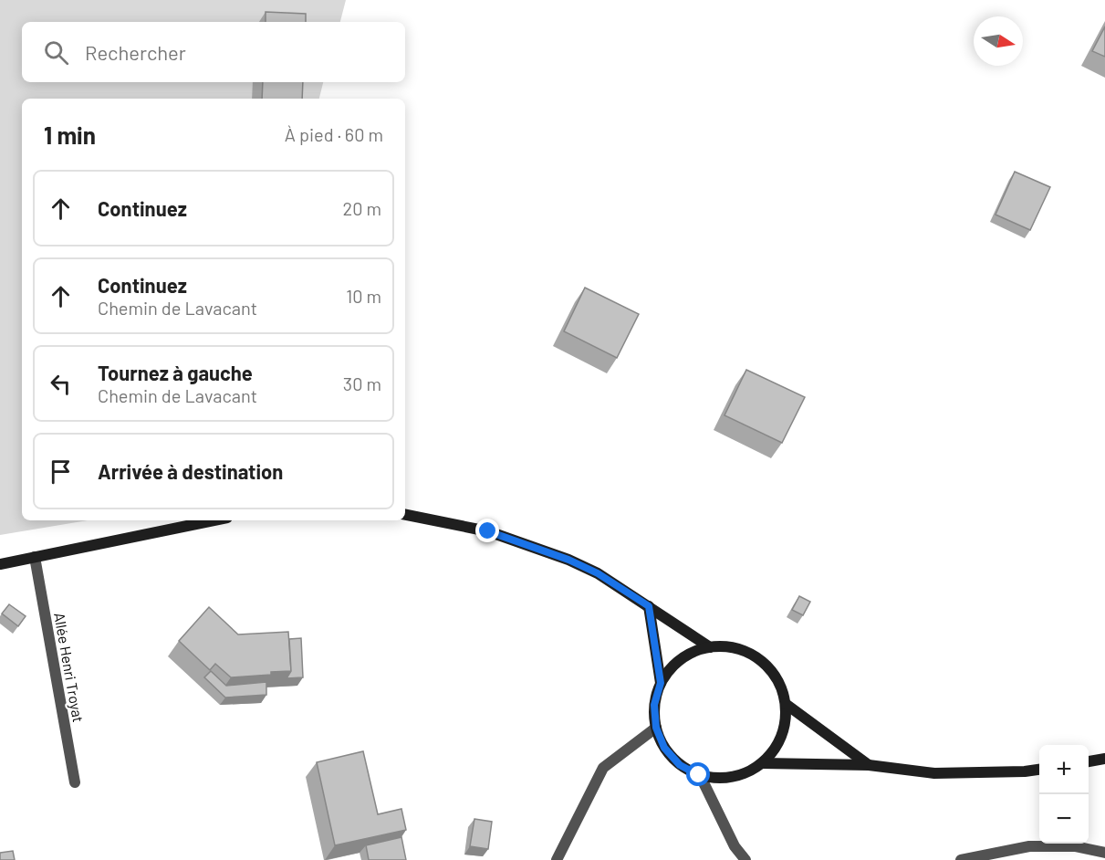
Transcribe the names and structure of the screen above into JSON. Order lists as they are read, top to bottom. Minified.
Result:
{"streets":{"street":["Allée Henri Troyat"]},"north":"right","page":{"search":"Rechercher","heading":["1 min","À pied · 60 m"],"list":[["Continuez","20 m"],["Continuez","Chemin de Lavacant","10 m"],["Tournez à gauche","Chemin de Lavacant","30 m"],"Arrivée à destination"],"map_buttons":["+","−"]}}
